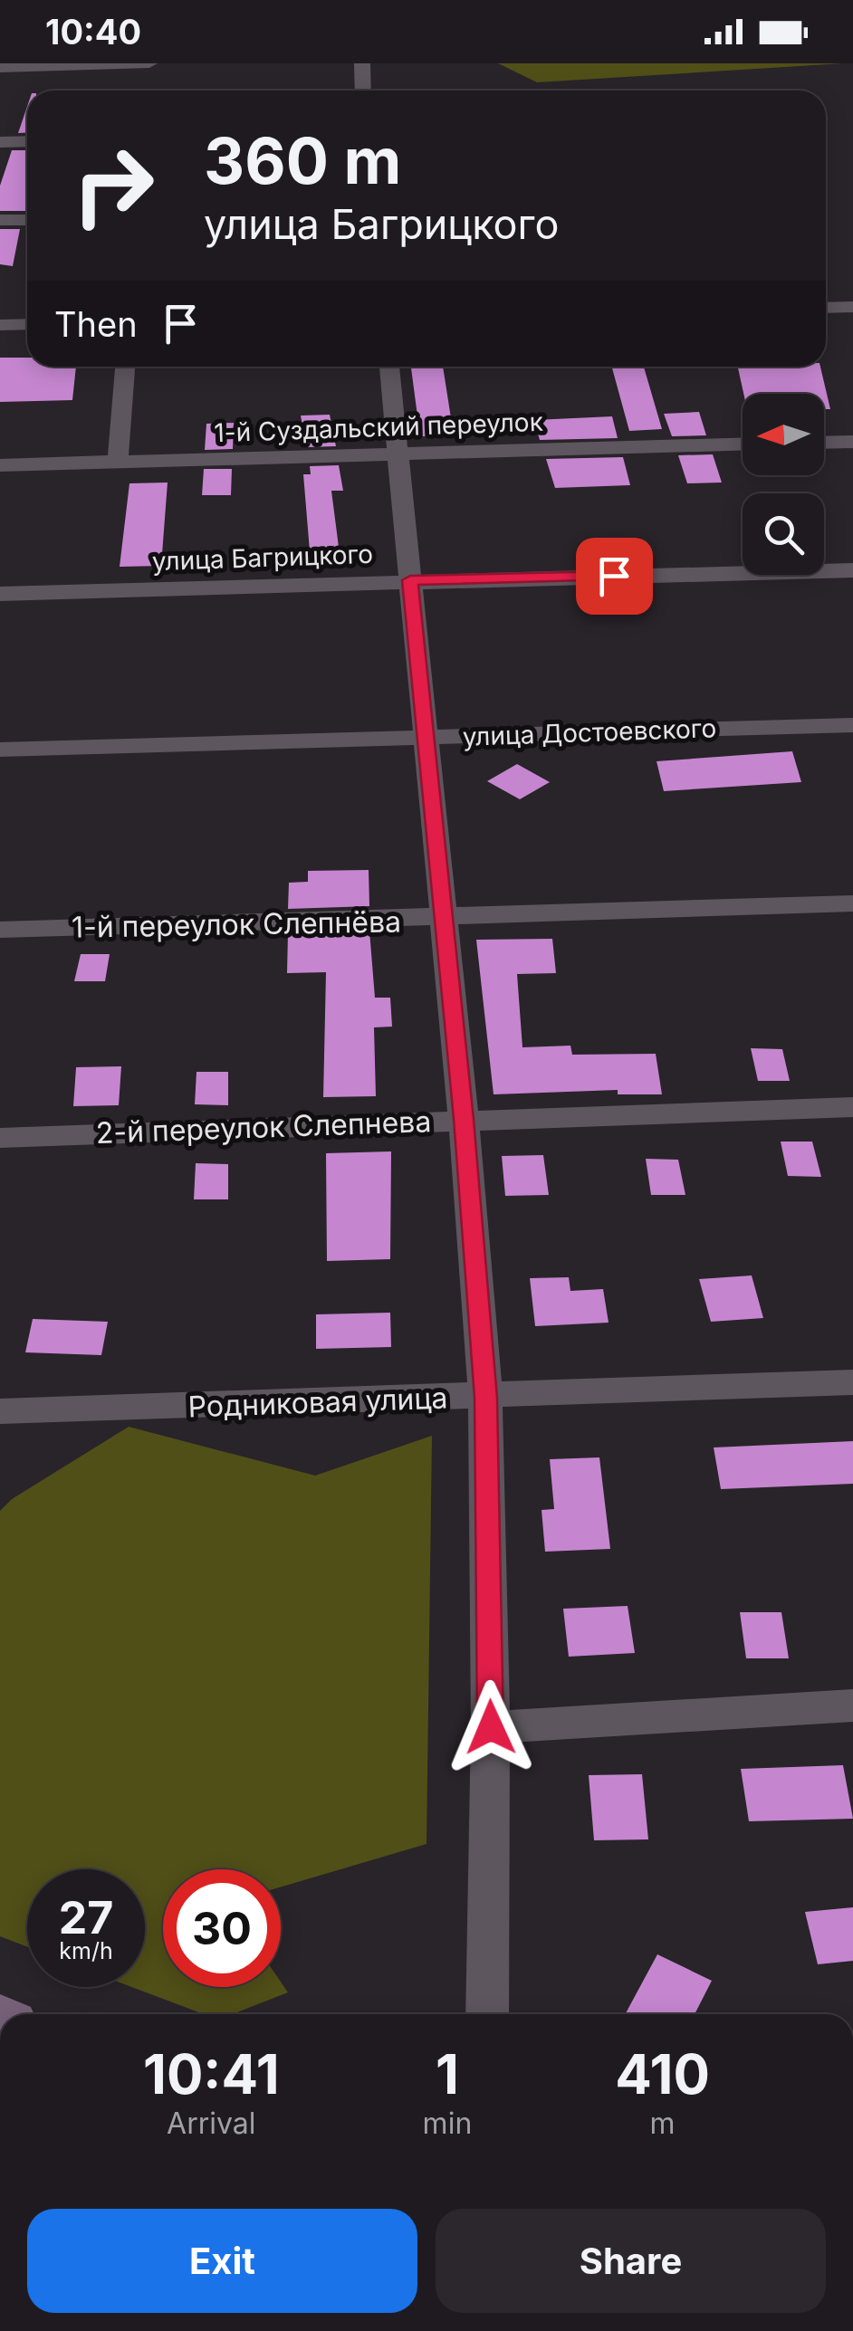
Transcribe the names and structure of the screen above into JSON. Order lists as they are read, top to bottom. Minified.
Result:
{"streets":{"street":["1-й Суздальский переулок","улица Багрицкого","улица Достоевского","1-й переулок Слепнёва","2-й переулок Слепнева","Родниковая улица"]},"north":"left","page":{"status":"10:40","turn":["360 m","улица Багрицкого"],"then":"Then","speed":"27 km/h","limit":"30","eta":["10:41","Arrival","1","min","410","m"],"buttons":["Exit","Share"]}}
